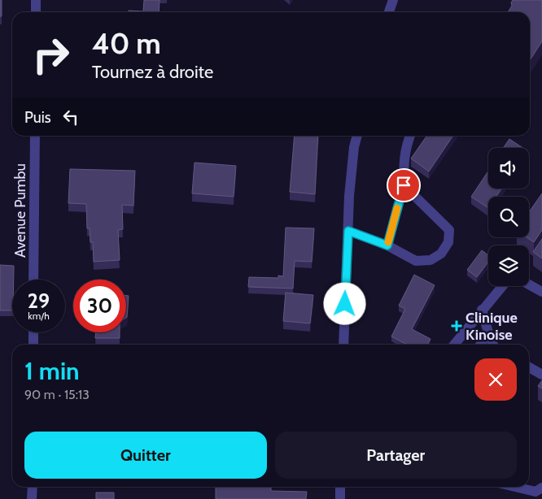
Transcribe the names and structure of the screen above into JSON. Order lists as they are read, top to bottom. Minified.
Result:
{"streets":{"street":["Avenue Pumbu"]},"places":{"health":["Clinique Kinoise"]},"page":{"turn":["40 m","Tournez à droite"],"then":"Puis","speed":"29 km/h","limit":"30","heading":["1 min","90 m · 15:13"],"buttons":["Quitter","Partager"]}}
